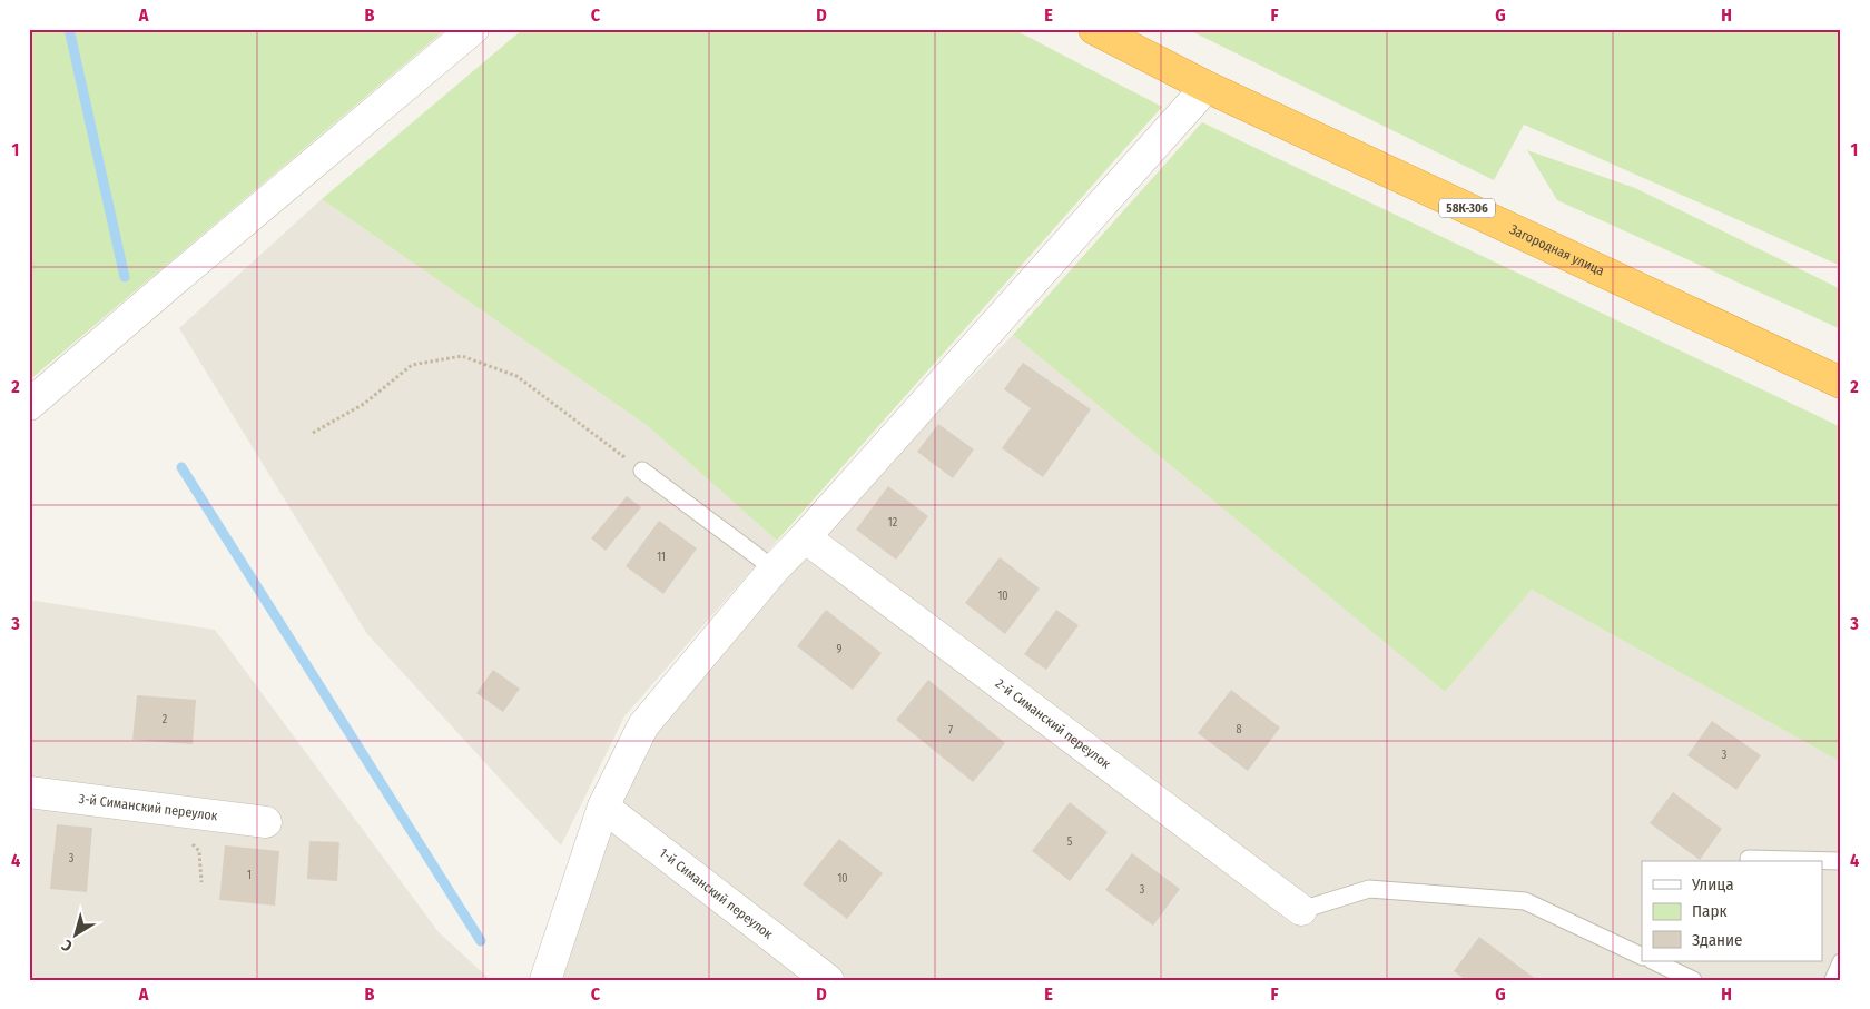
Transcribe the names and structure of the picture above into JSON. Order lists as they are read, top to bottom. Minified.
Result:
{"streets":{"highway":["58К-306","Загородная улица"],"street":["2-й Симанский переулок","3-й Симанский переулок","1-й Симанский переулок"]},"house_numbers":["12","11","10","9","2","8","7","3","5","3","1","10","3"],"legend":["Улица","Парк","Здание"],"north":"bottom left","grid":{"columns":["A","B","C","D","E","F","G","H"],"rows":["1","2","3","4"]}}
